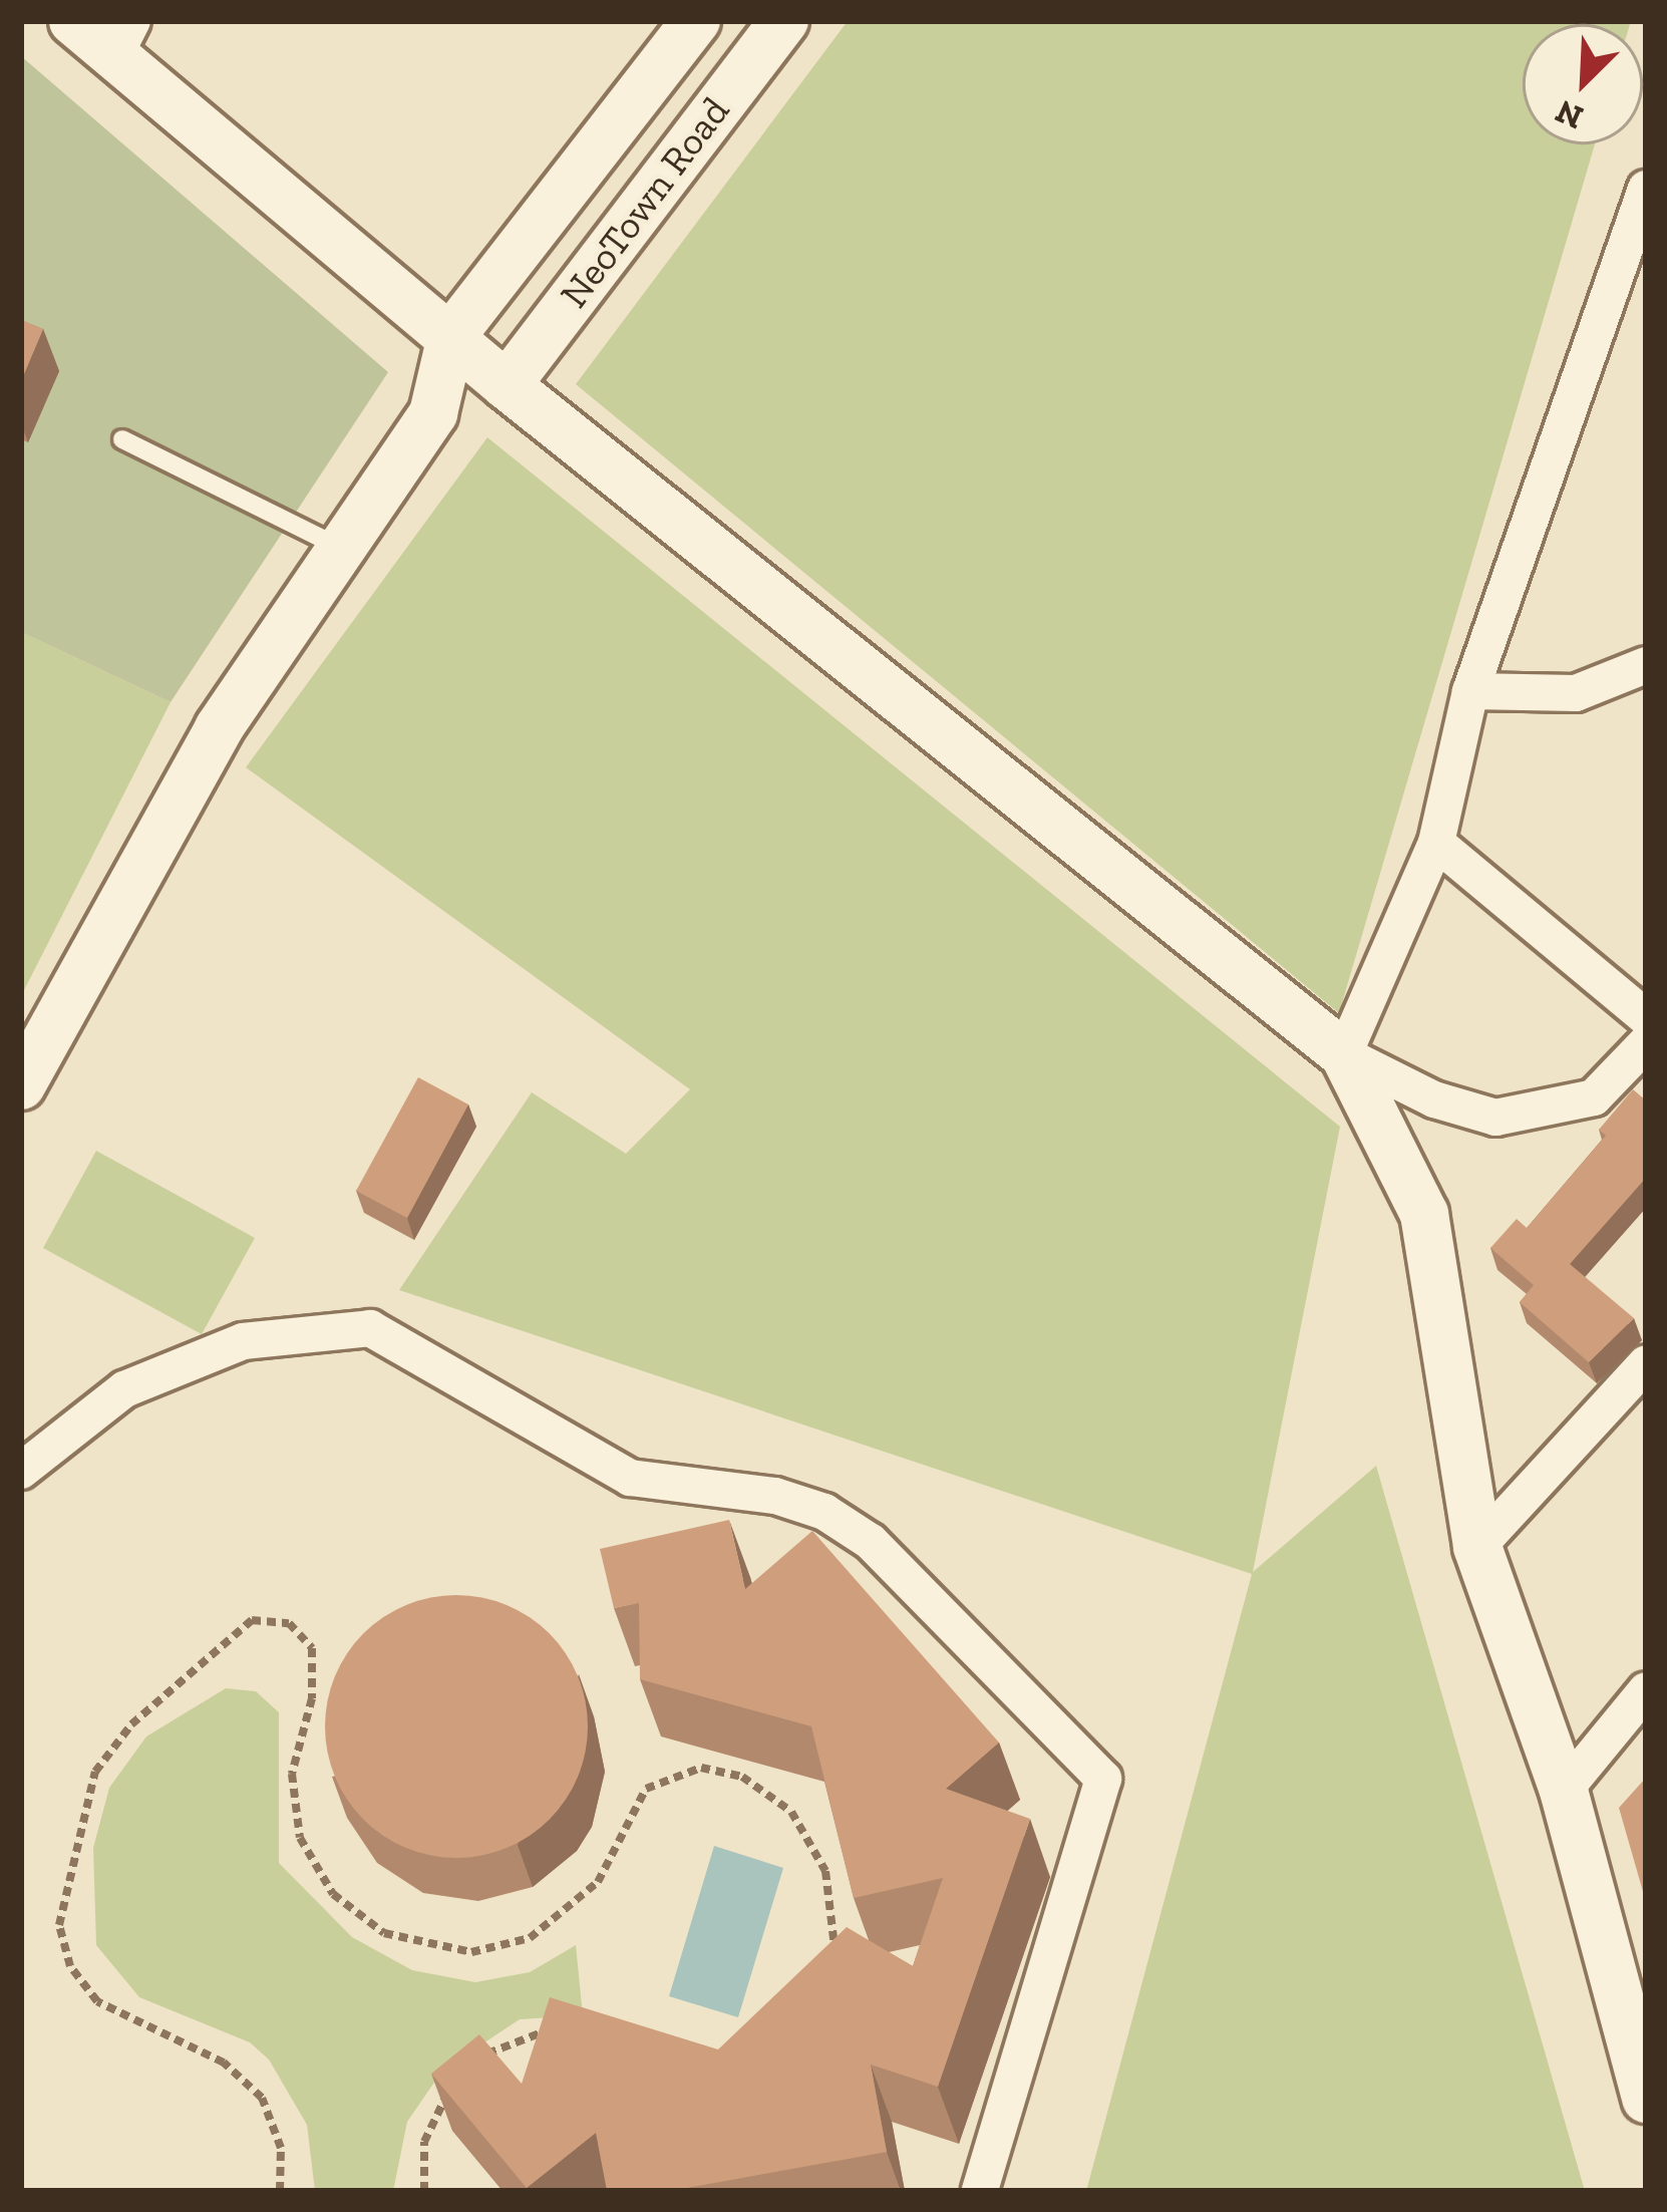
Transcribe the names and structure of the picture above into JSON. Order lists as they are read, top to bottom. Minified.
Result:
{"streets":{"street":["NeoTown Road"]},"north":"bottom left"}
